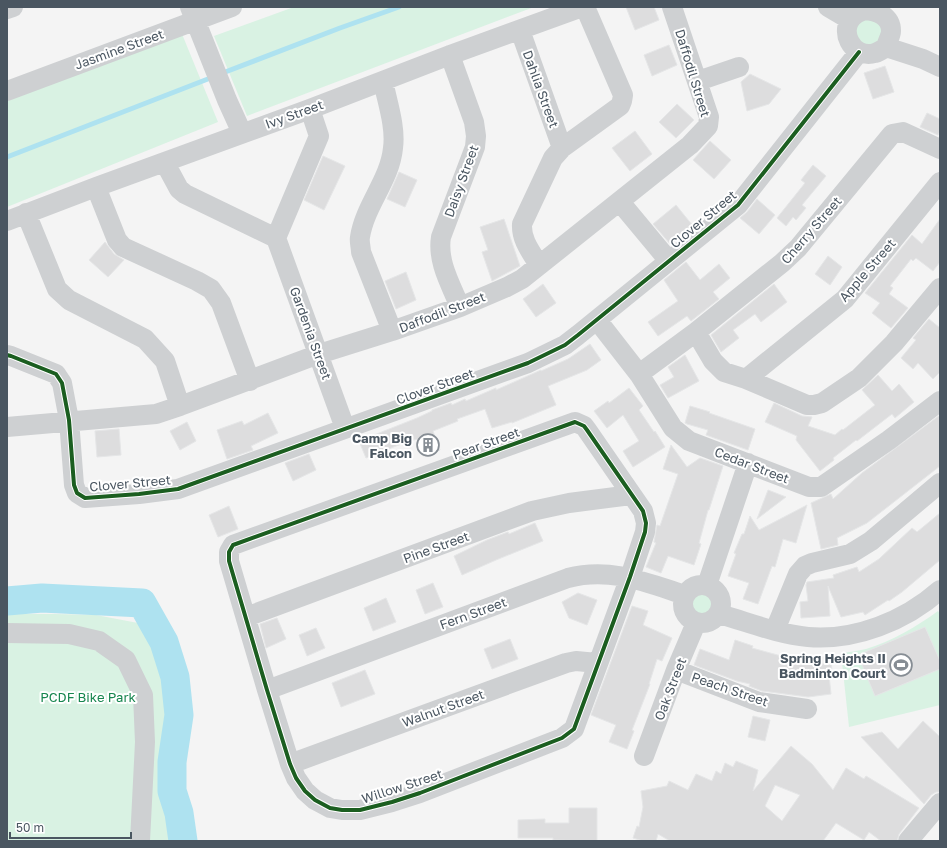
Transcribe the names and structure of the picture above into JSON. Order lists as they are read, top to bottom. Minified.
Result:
{"streets":{"street":["Jasmine Street","Daffodil Street","Dahlia Street","Ivy Street","Daisy Street","Clover Street","Cherry Street","Apple Street","Gardenia Street","Pear Street","Cedar Street","Pine Street","Fern Street","Oak Street","Peach Street","Walnut Street","Willow Street"]},"crossings":[["Daffodil Street","Dahlia Street"],["Daffodil Street","Daisy Street"],["Daffodil Street","Clover Street"],["Daffodil Street","Gardenia Street"],["Dahlia Street","Ivy Street"],["Ivy Street","Daisy Street"],["Clover Street","Gardenia Street"],["Clover Street","Cedar Street"],["Cherry Street","Cedar Street"],["Pear Street","Pine Street"],["Pear Street","Fern Street"],["Pear Street","Willow Street"],["Pine Street","Willow Street"],["Fern Street","Oak Street"],["Fern Street","Willow Street"],["Oak Street","Peach Street"],["Walnut Street","Willow Street"]],"parks":["PCDF Bike Park"],"places":{"building":["Camp Big Falcon"],"sports":["Spring Heights II Badminton Court"]},"scale_bar":"50 m"}
